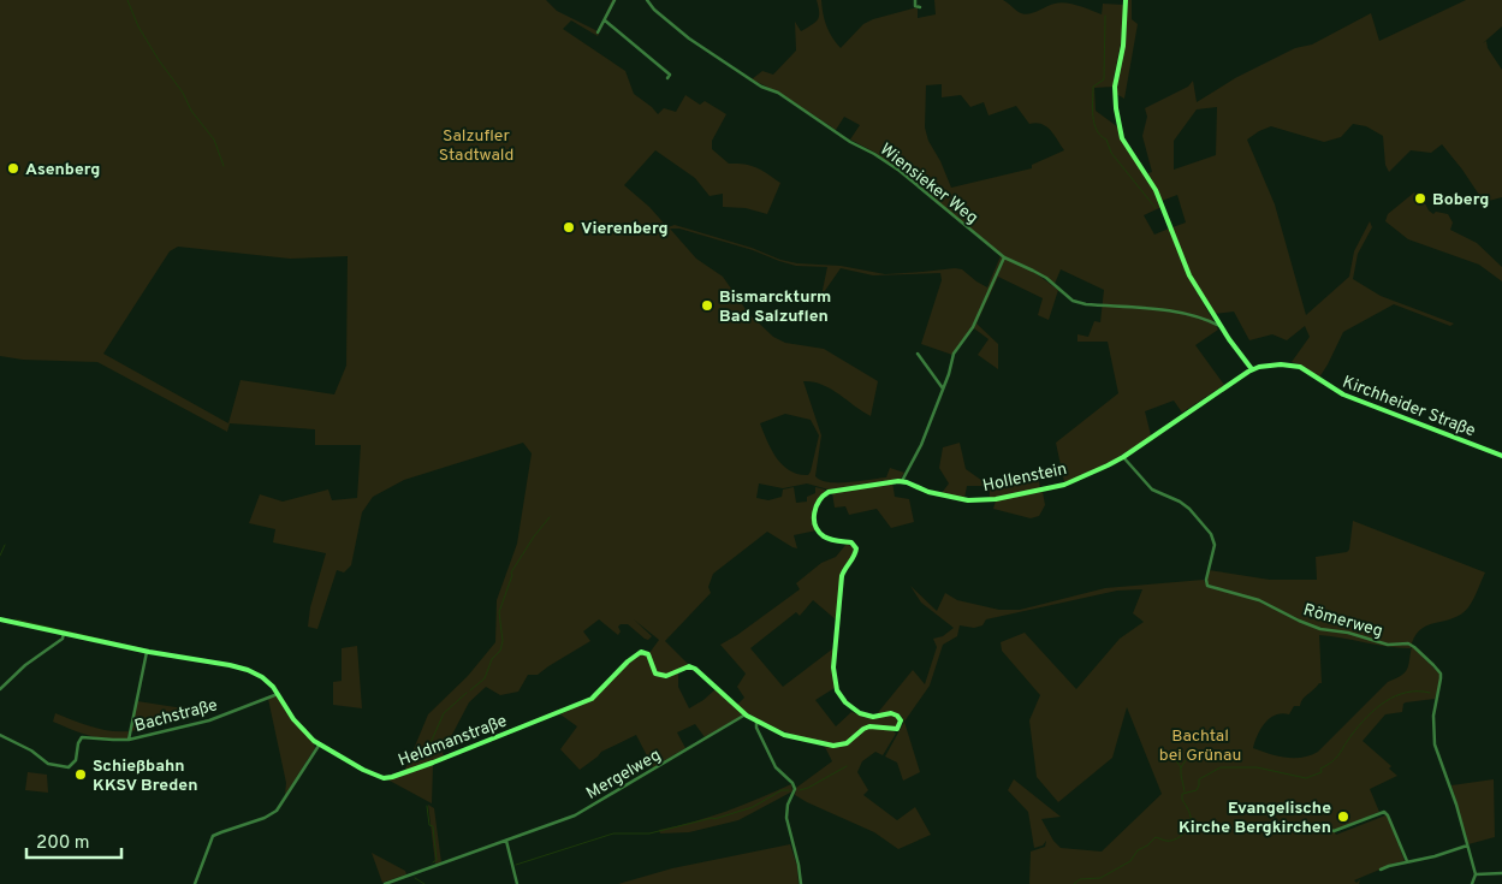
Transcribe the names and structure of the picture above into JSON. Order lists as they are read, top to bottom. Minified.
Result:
{"streets":{"main road":["Kirchheider Straße","Hollenstein","Heldmanstraße"],"street":["Wiensieker Weg","Römerweg","Bachstraße","Mergelweg"]},"crossings":[["Kirchheider Straße","Hollenstein"],["Hollenstein","Römerweg"],["Hollenstein","Heldmanstraße"],["Bachstraße","Heldmanstraße"],["Heldmanstraße","Mergelweg"]],"parks":["Salzufler Stadtwald","Bachtal bei Grünau"],"places":["Asenberg","Boberg","Vierenberg","Bismarckturm Bad Salzuflen","Schießbahn KKSV Breden","Evangelische Kirche Bergkirchen"],"scale_bar":"200 m"}
